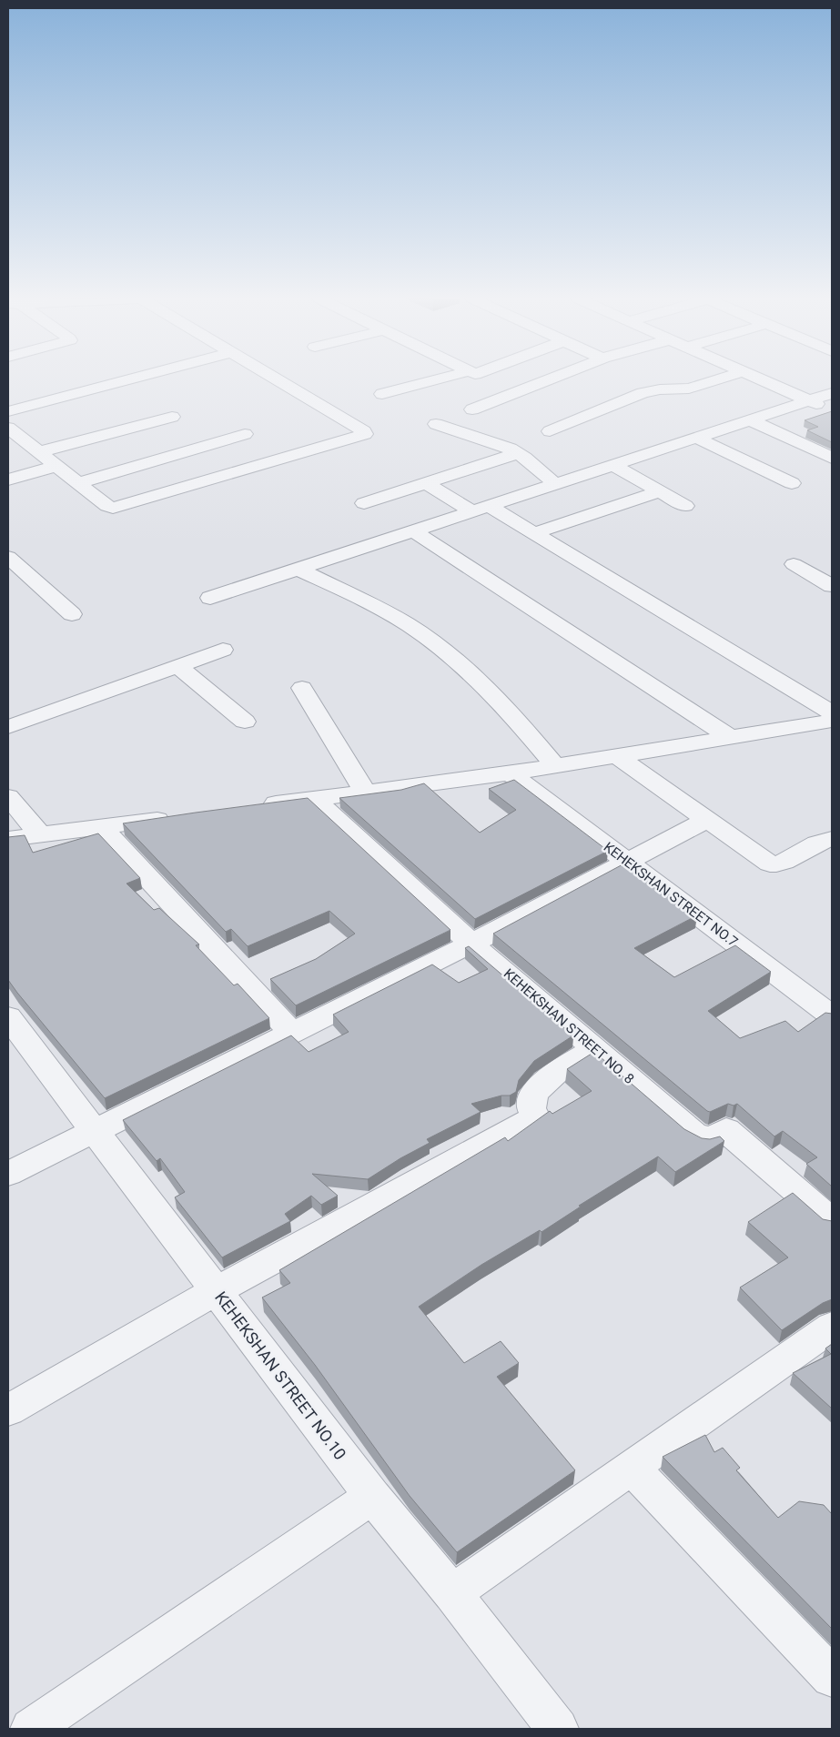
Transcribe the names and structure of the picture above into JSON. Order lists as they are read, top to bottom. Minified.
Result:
{"streets":{"street":["KEHEKSHAN STREET NO.7","KEHEKSHAN STREET NO. 8","KEHEKSHAN STREET NO.10"]}}
